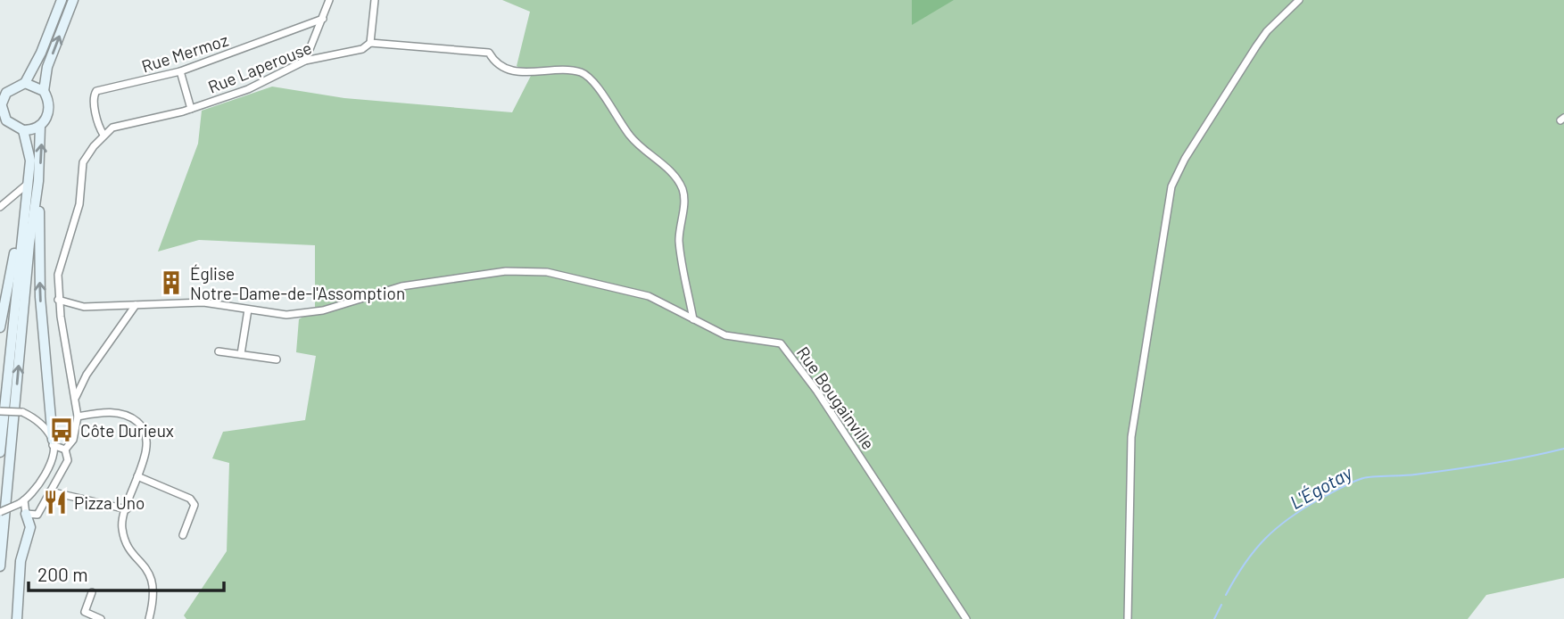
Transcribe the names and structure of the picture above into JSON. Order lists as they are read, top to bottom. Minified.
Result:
{"streets":{"street":["Rue Mermoz","Rue Laperouse","Rue Bougainville"]},"crossings":[["Rue Mermoz","Rue Laperouse"],["Rue Laperouse","Rue Bougainville"]],"water":["L'Égotay"],"places":{"building":["Église Notre-Dame-de-l'Assomption"],"bus stop":["Côte Durieux"],"restaurant":["Pizza Uno"]},"scale_bar":"200 m"}
